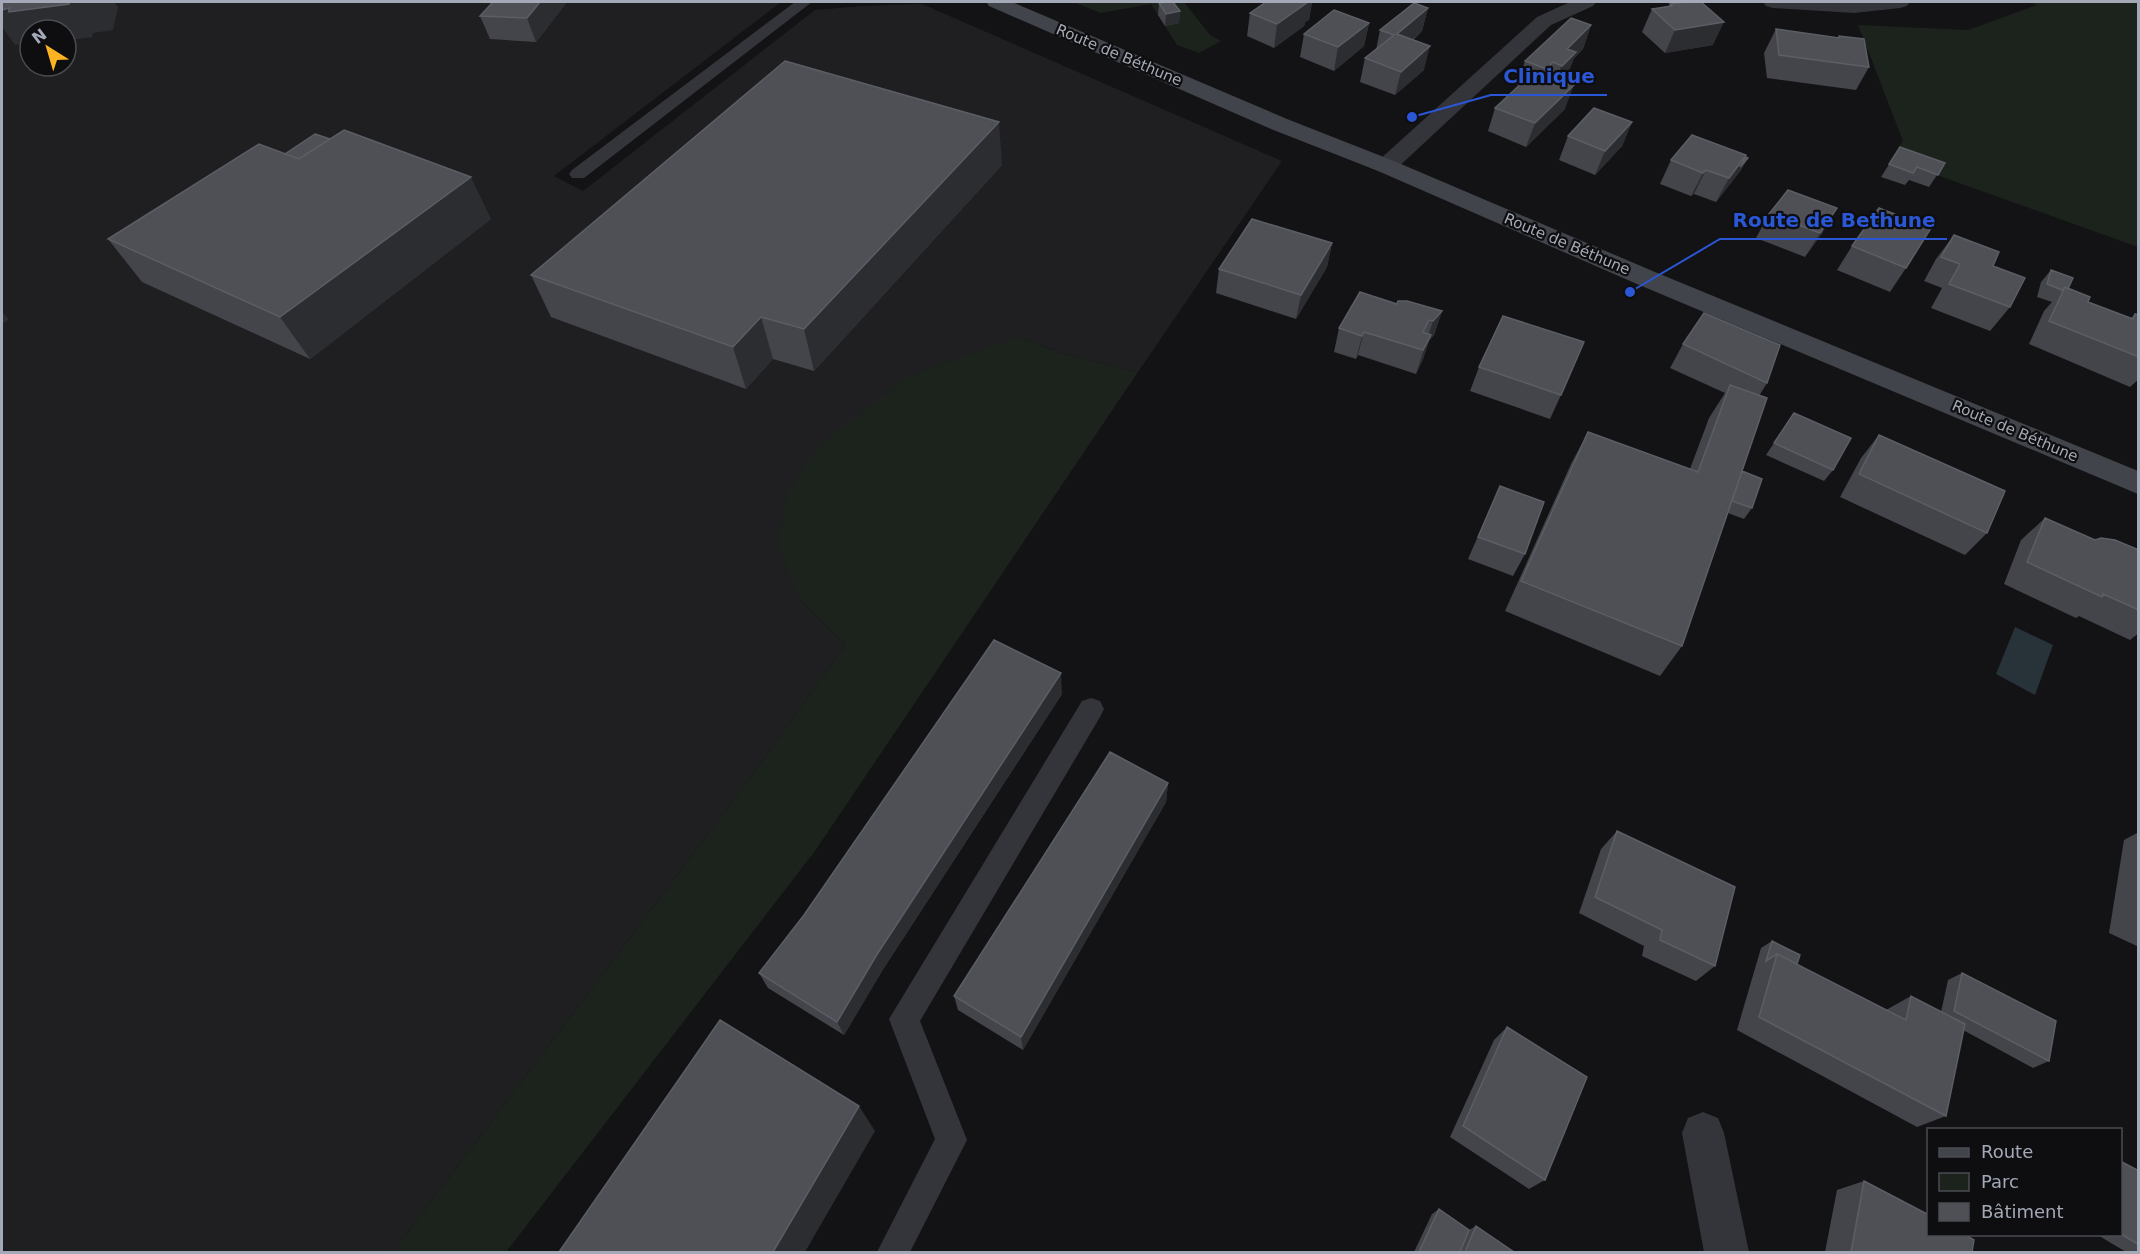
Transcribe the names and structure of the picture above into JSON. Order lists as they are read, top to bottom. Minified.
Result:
{"streets":{"main road":["Route de Béthune"]},"places":["Clinique","Route de Bethune"],"legend":["Route","Parc","Bâtiment"],"north":"top left"}
